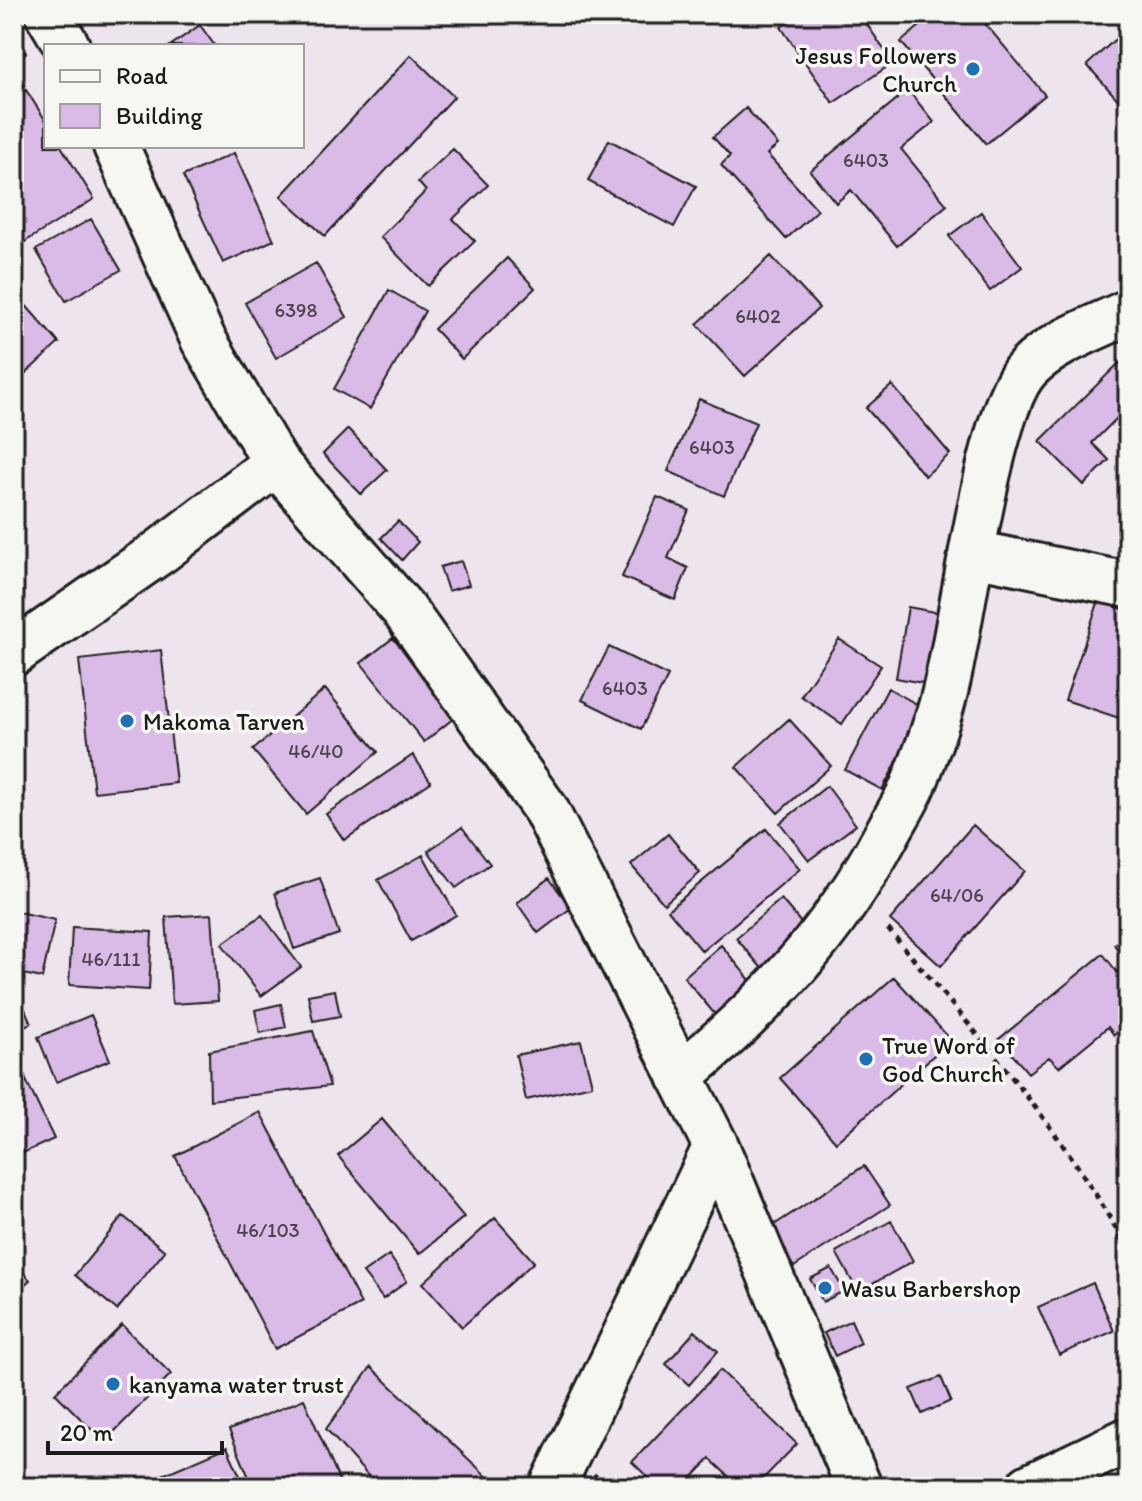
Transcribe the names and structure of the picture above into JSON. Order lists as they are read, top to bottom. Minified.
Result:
{"places":["Jesus Followers Church","Makoma Tarven","True Word of God Church","Wasu Barbershop","kanyama water trust"],"house_numbers":["6403","6398","6402","6403","6403","46/40","64/06","46/111","46/103"],"legend":["Road","Building"],"scale_bar":"20 m"}
